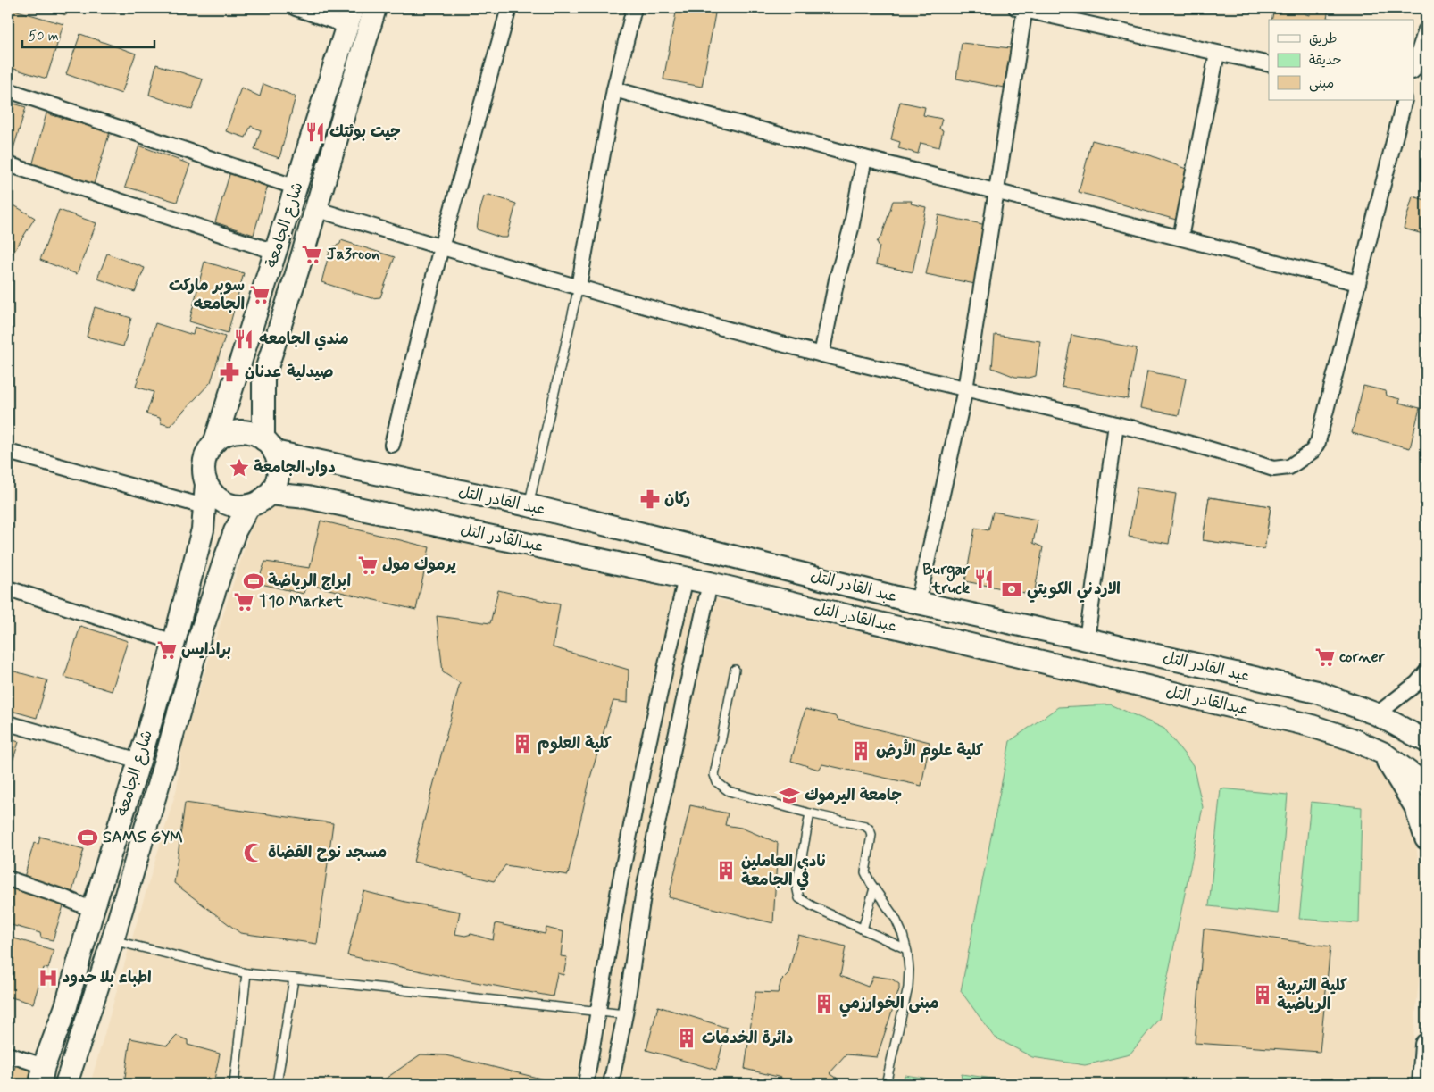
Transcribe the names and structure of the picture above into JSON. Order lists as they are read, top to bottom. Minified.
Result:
{"streets":{"main road":["شارع الجامعة","عبد القادر التل","عبدالقادر التل"]},"crossings":[["شارع الجامعة","عبد القادر التل"],["شارع الجامعة","عبدالقادر التل"],["عبد القادر التل","عبدالقادر التل"]],"places":{"restaurant":["جيت بوئتك","مندي الجامعه","Burgar truck"],"supermarket":["Ja3roon","سوبر ماركت الجامعه","يرموك مول","T10 Market","برادايس","corner"],"pharmacy":["صيدلية عدنان","ركان"],"place":["دوار الجامعة"],"sports":["ابراج الرياضة","SAMS GYM"],"bank":["الاردني الكويتي"],"building":["كلية العلوم","كلية علوم الأرض","نادي العاملين في الجامعة","كلية التربية الرياضية","مبنى الخوارزمي","دائرة الخدمات"],"school or university":["جامعة اليرموك"],"mosque":["مسجد نوح القضاة"],"hospital":["اطباء بلا حدود"]},"legend":["طريق","حديقة","مبنى"],"scale_bar":"50 m"}
